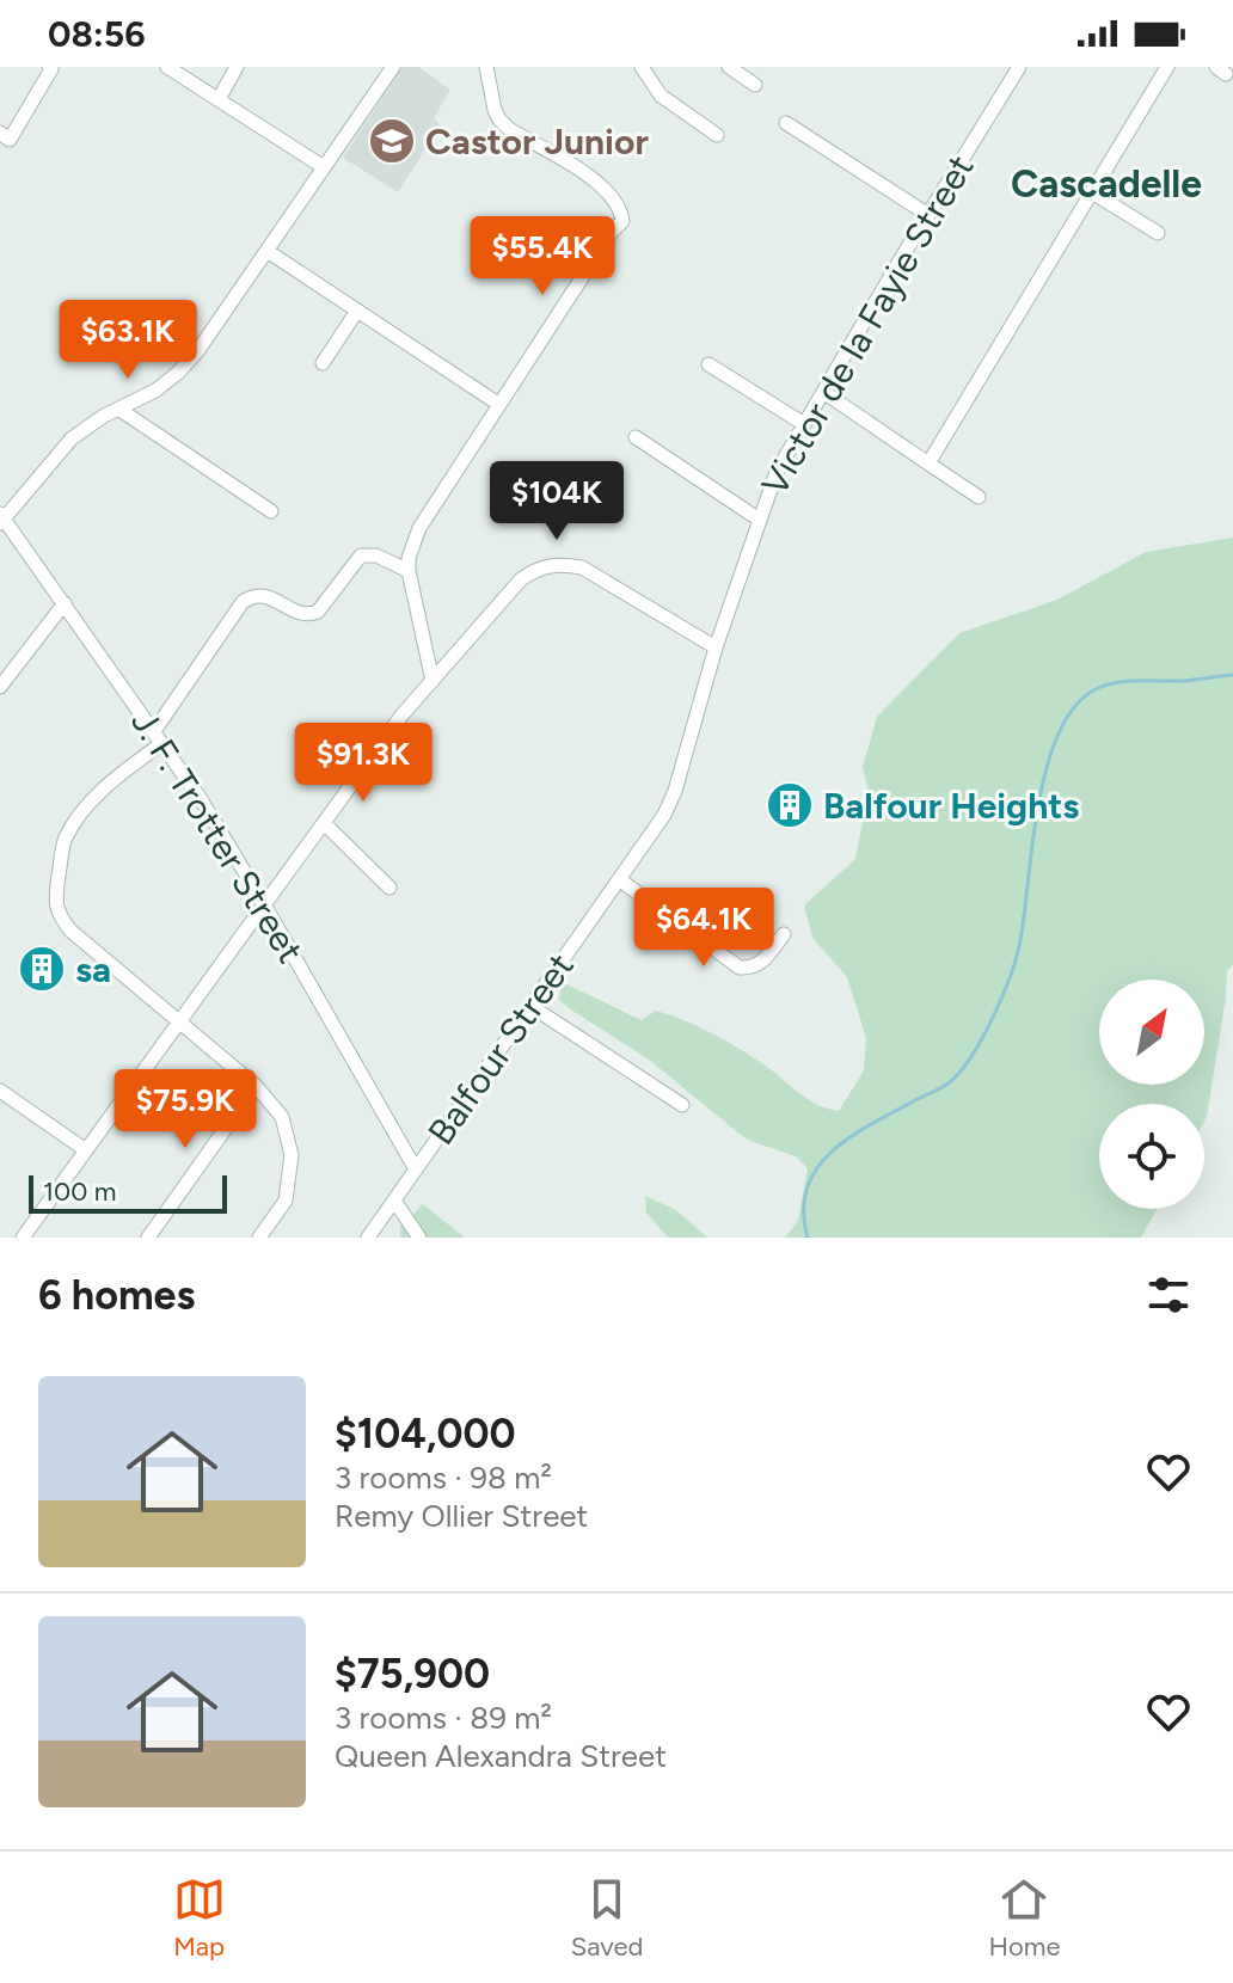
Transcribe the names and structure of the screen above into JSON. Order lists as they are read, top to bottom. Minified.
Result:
{"streets":{"street":["Victor de la Fayie Street","J. F. Trotter Street","Balfour Street"]},"crossings":[["Victor de la Fayie Street","Balfour Street"],["J. F. Trotter Street","Balfour Street"]],"districts":["Cascadelle"],"places":{"school or university":["Castor Junior"],"building":["Balfour Heights","sa"]},"scale_bar":"100 m","north":"top right","page":{"status":"08:56","price":["$55.4K","$63.1K","$104K","$91.3K","$64.1K","$75.9K"],"scale":"100 m","heading":"6 homes","list":[{"name":"$104,000","note":"3 rooms · 98 m² · Remy Ollier Street"},{"name":"$75,900","note":"3 rooms · 89 m² · Queen Alexandra Street"}],"tabs":["Map","Saved","Home"]}}
